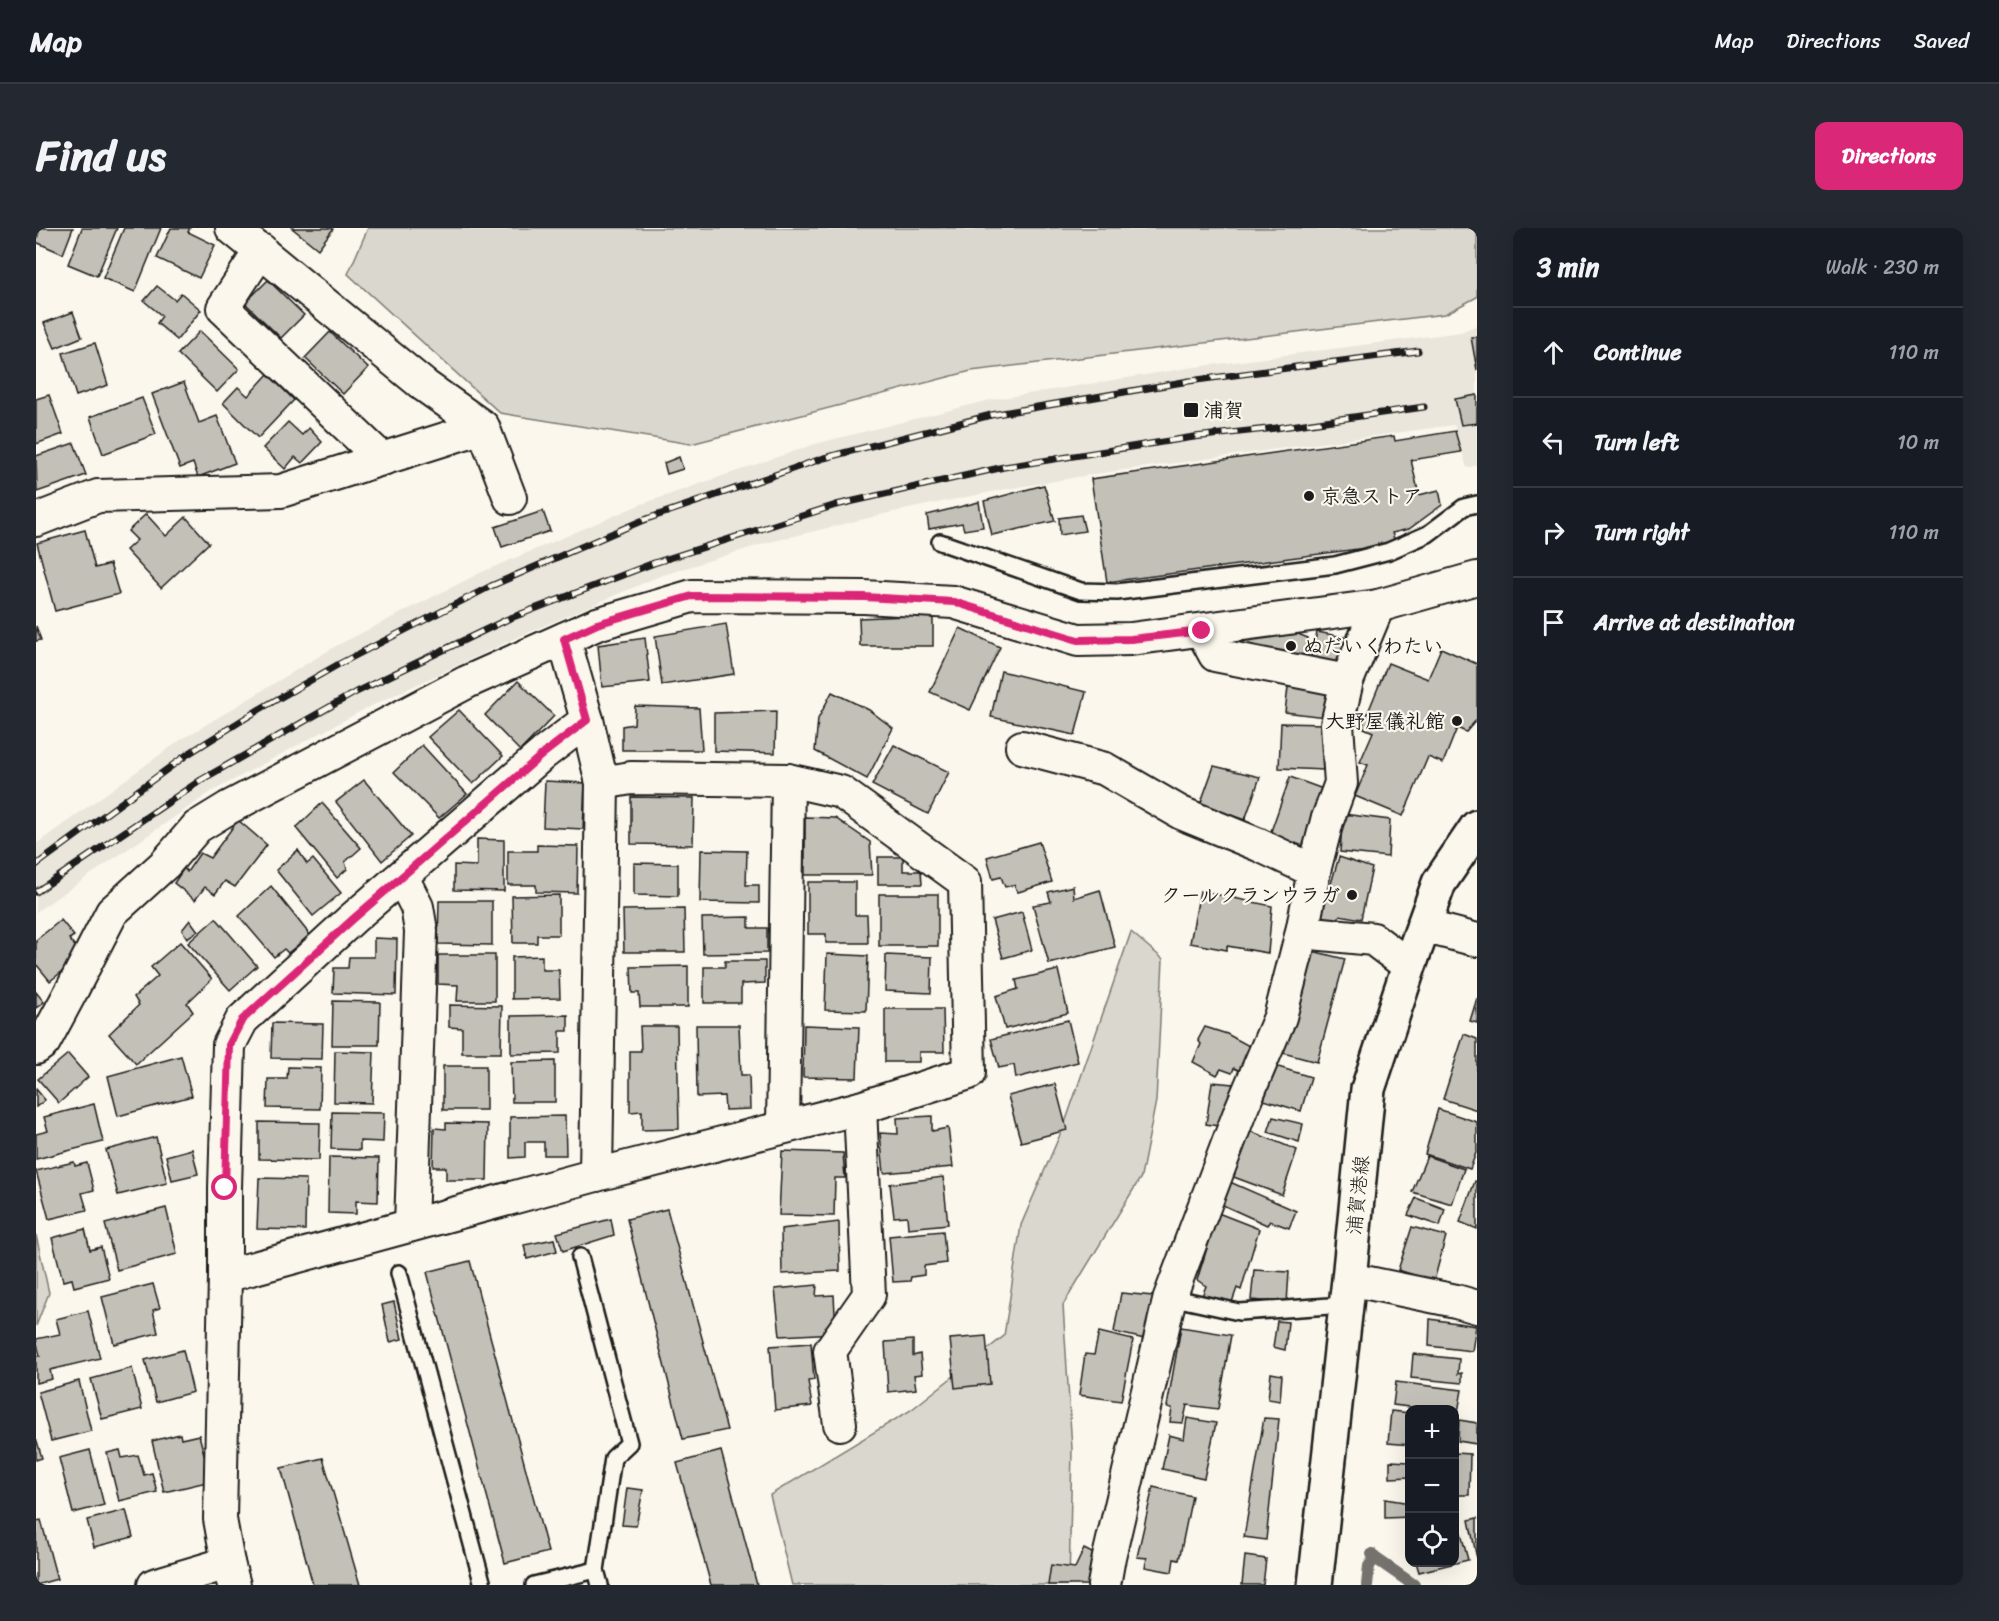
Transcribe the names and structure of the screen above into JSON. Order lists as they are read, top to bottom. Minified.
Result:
{"streets":{"main road":["浦賀港線"]},"places":{"transit":["浦賀"],"other":["京急ストア","ぬだいくわたい","大野屋儀礼館","クールクランウラガ"]},"page":{"header":"Map","nav":["Map","Directions","Saved"],"title":"Find us","buttons":"Directions","heading":["3 min","Walk · 230 m"],"list":[["Continue","110 m"],["Turn left","10 m"],["Turn right","110 m"],"Arrive at destination"],"map_buttons":["+","−"]}}
